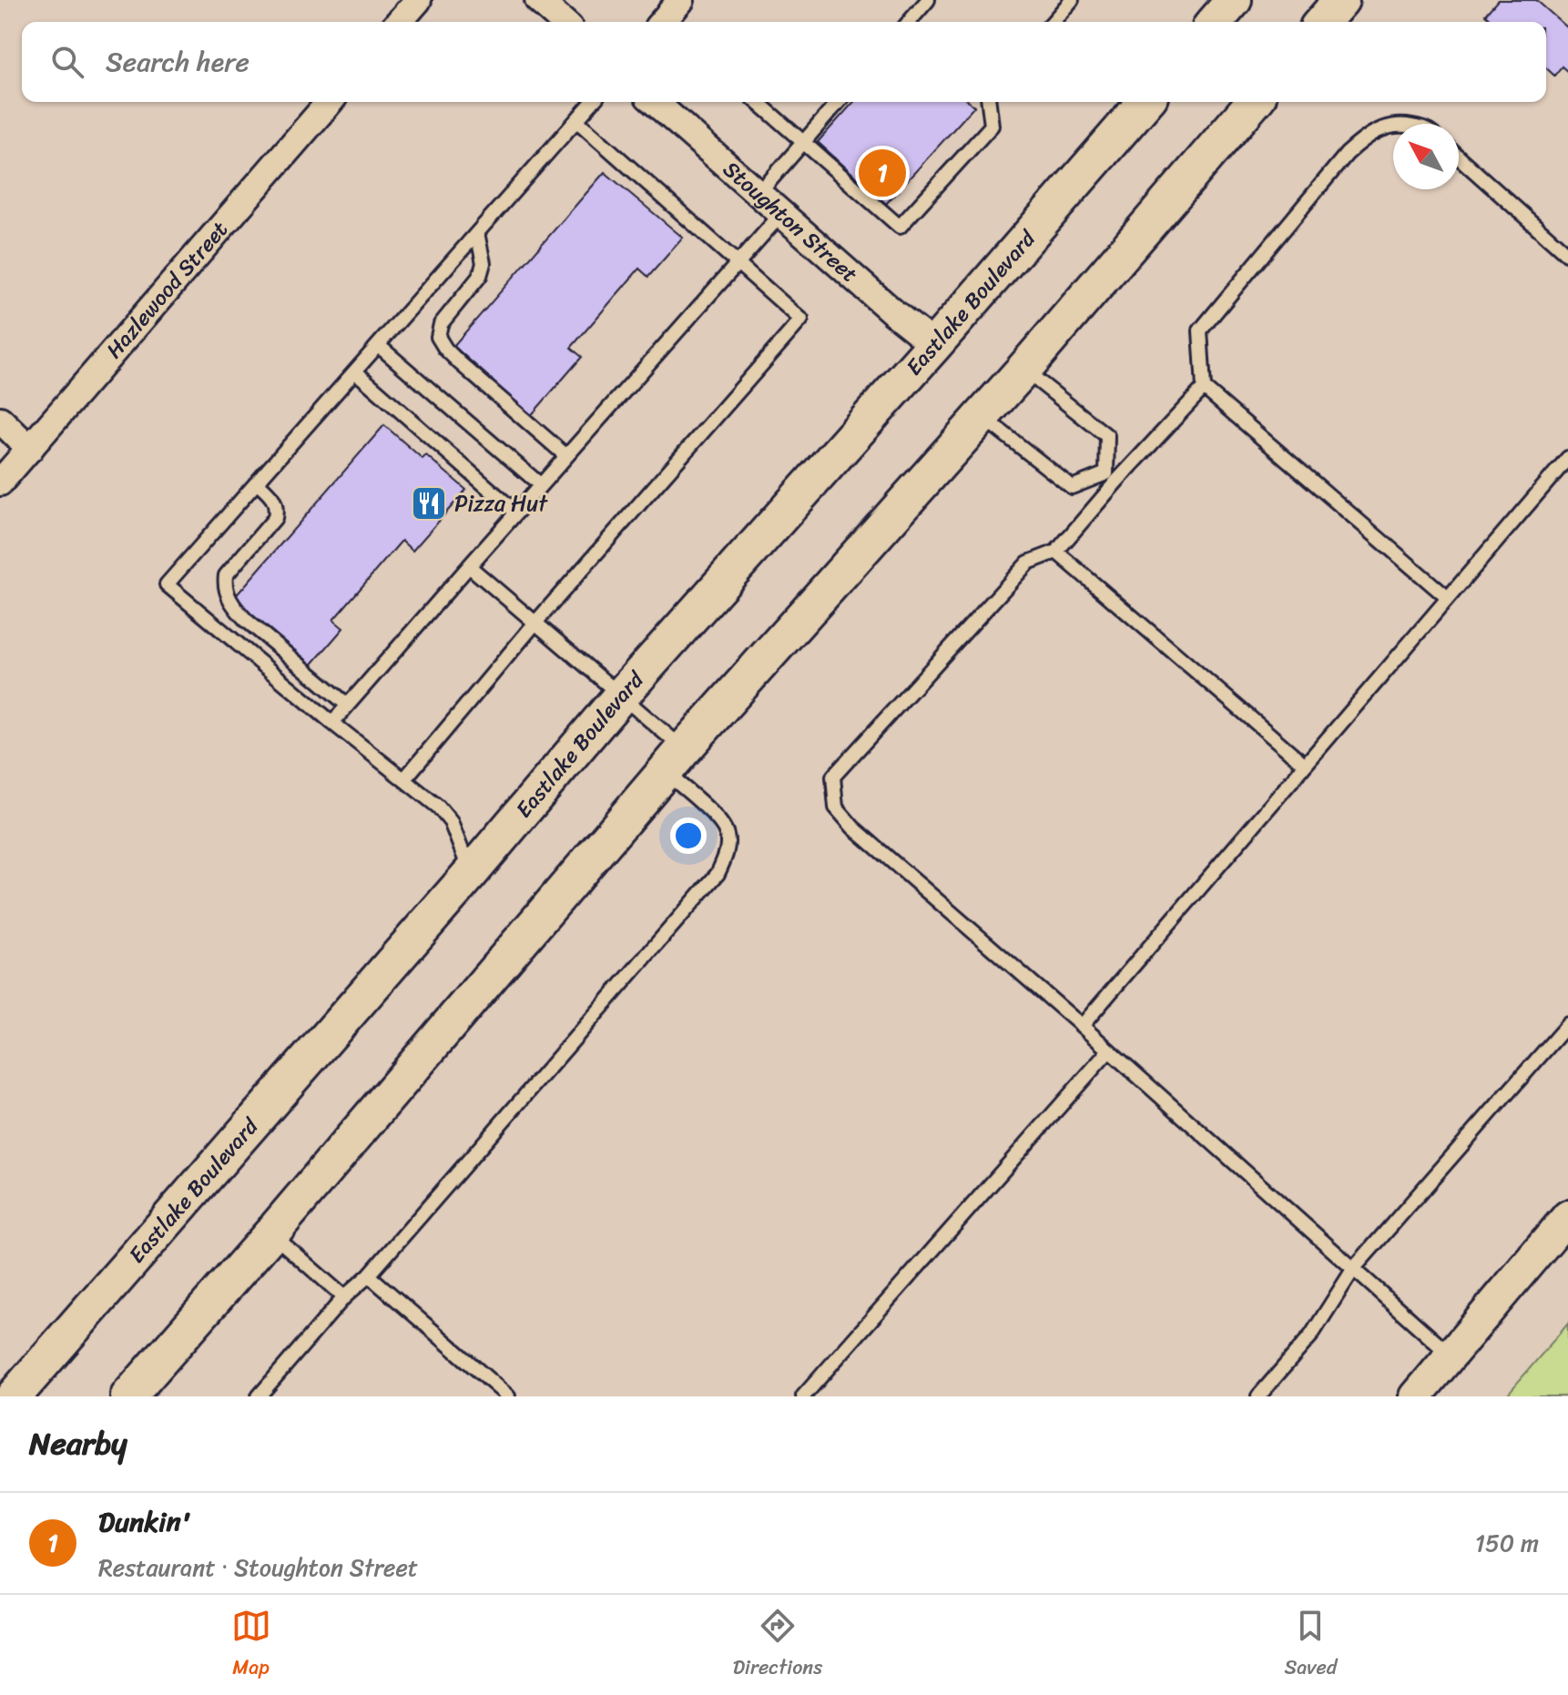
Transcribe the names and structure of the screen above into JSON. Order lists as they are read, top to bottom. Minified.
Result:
{"streets":{"main road":["Eastlake Boulevard"],"street":["Stoughton Street","Hazlewood Street"]},"crossings":[["Stoughton Street","Eastlake Boulevard"]],"places":{"restaurant":["Pizza Hut"]},"north":"top left","page":{"search":"Search here","pins":"1","heading":"Nearby","list":[{"mark":"1","name":"Dunkin'","note":"Restaurant · Stoughton Street","value":"150 m"}],"nav":["Map","Directions","Saved"]}}
